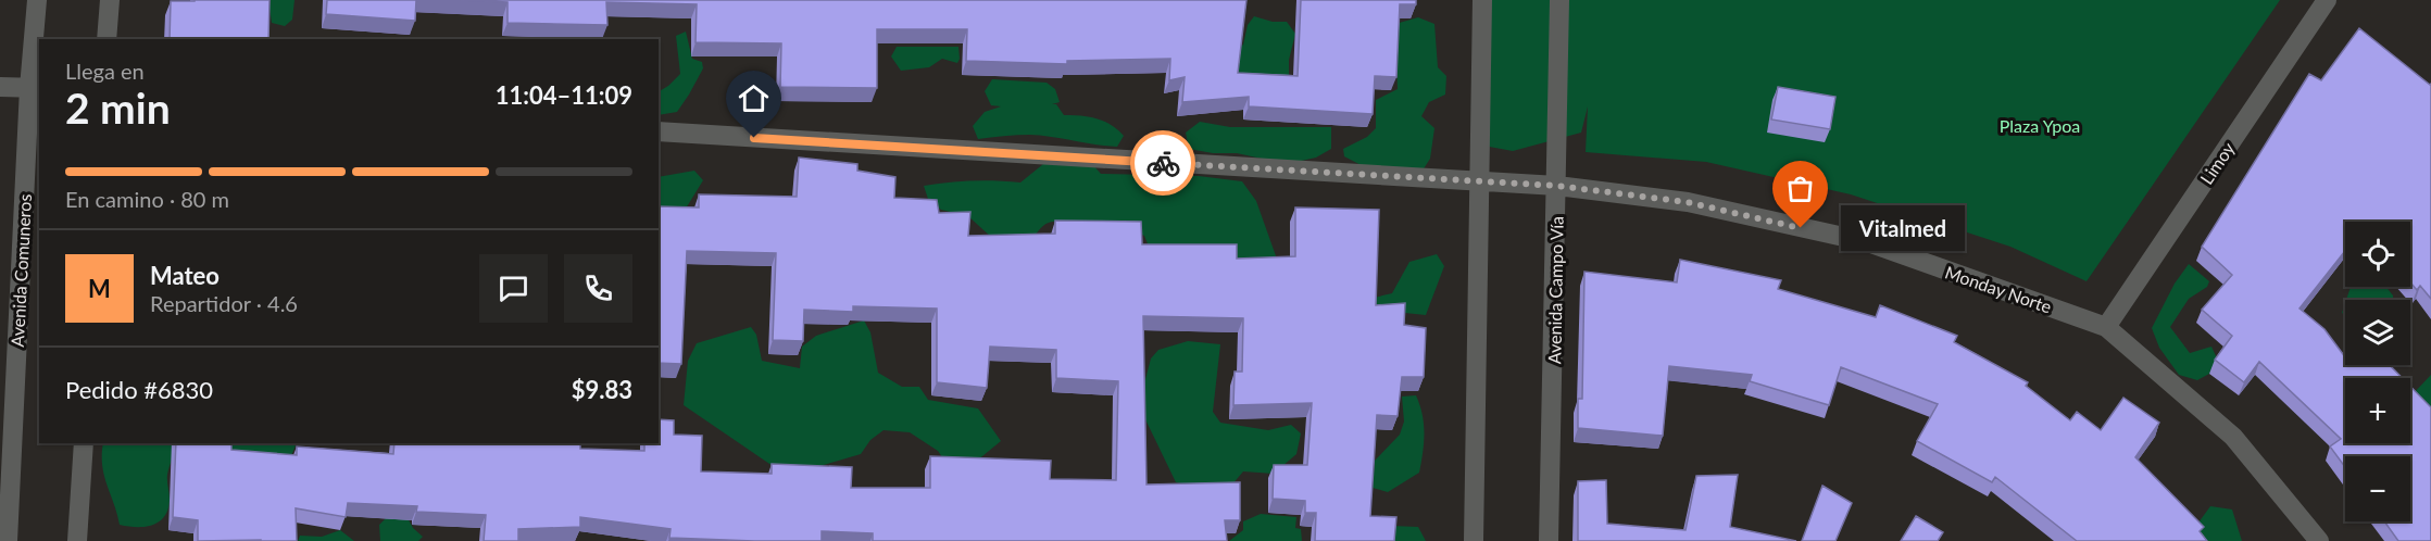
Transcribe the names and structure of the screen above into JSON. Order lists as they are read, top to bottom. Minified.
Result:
{"streets":{"street":["Limoy","Avenida Comuneros","Monday Norte","Avenida Campo Vía"]},"crossings":[["Limoy","Monday Norte"],["Monday Norte","Avenida Campo Vía"]],"parks":["Plaza Ypoa"],"places":["Vitalmed"],"page":{"heading":["2 min","Llega en","11:04–11:09"],"panel":["Mateo","Repartidor · 4.6","Pedido #6830","$9.83"],"bar":"En camino · 80 m","bubble":"Vitalmed","map_buttons":["+","−"],"round":"M"}}
